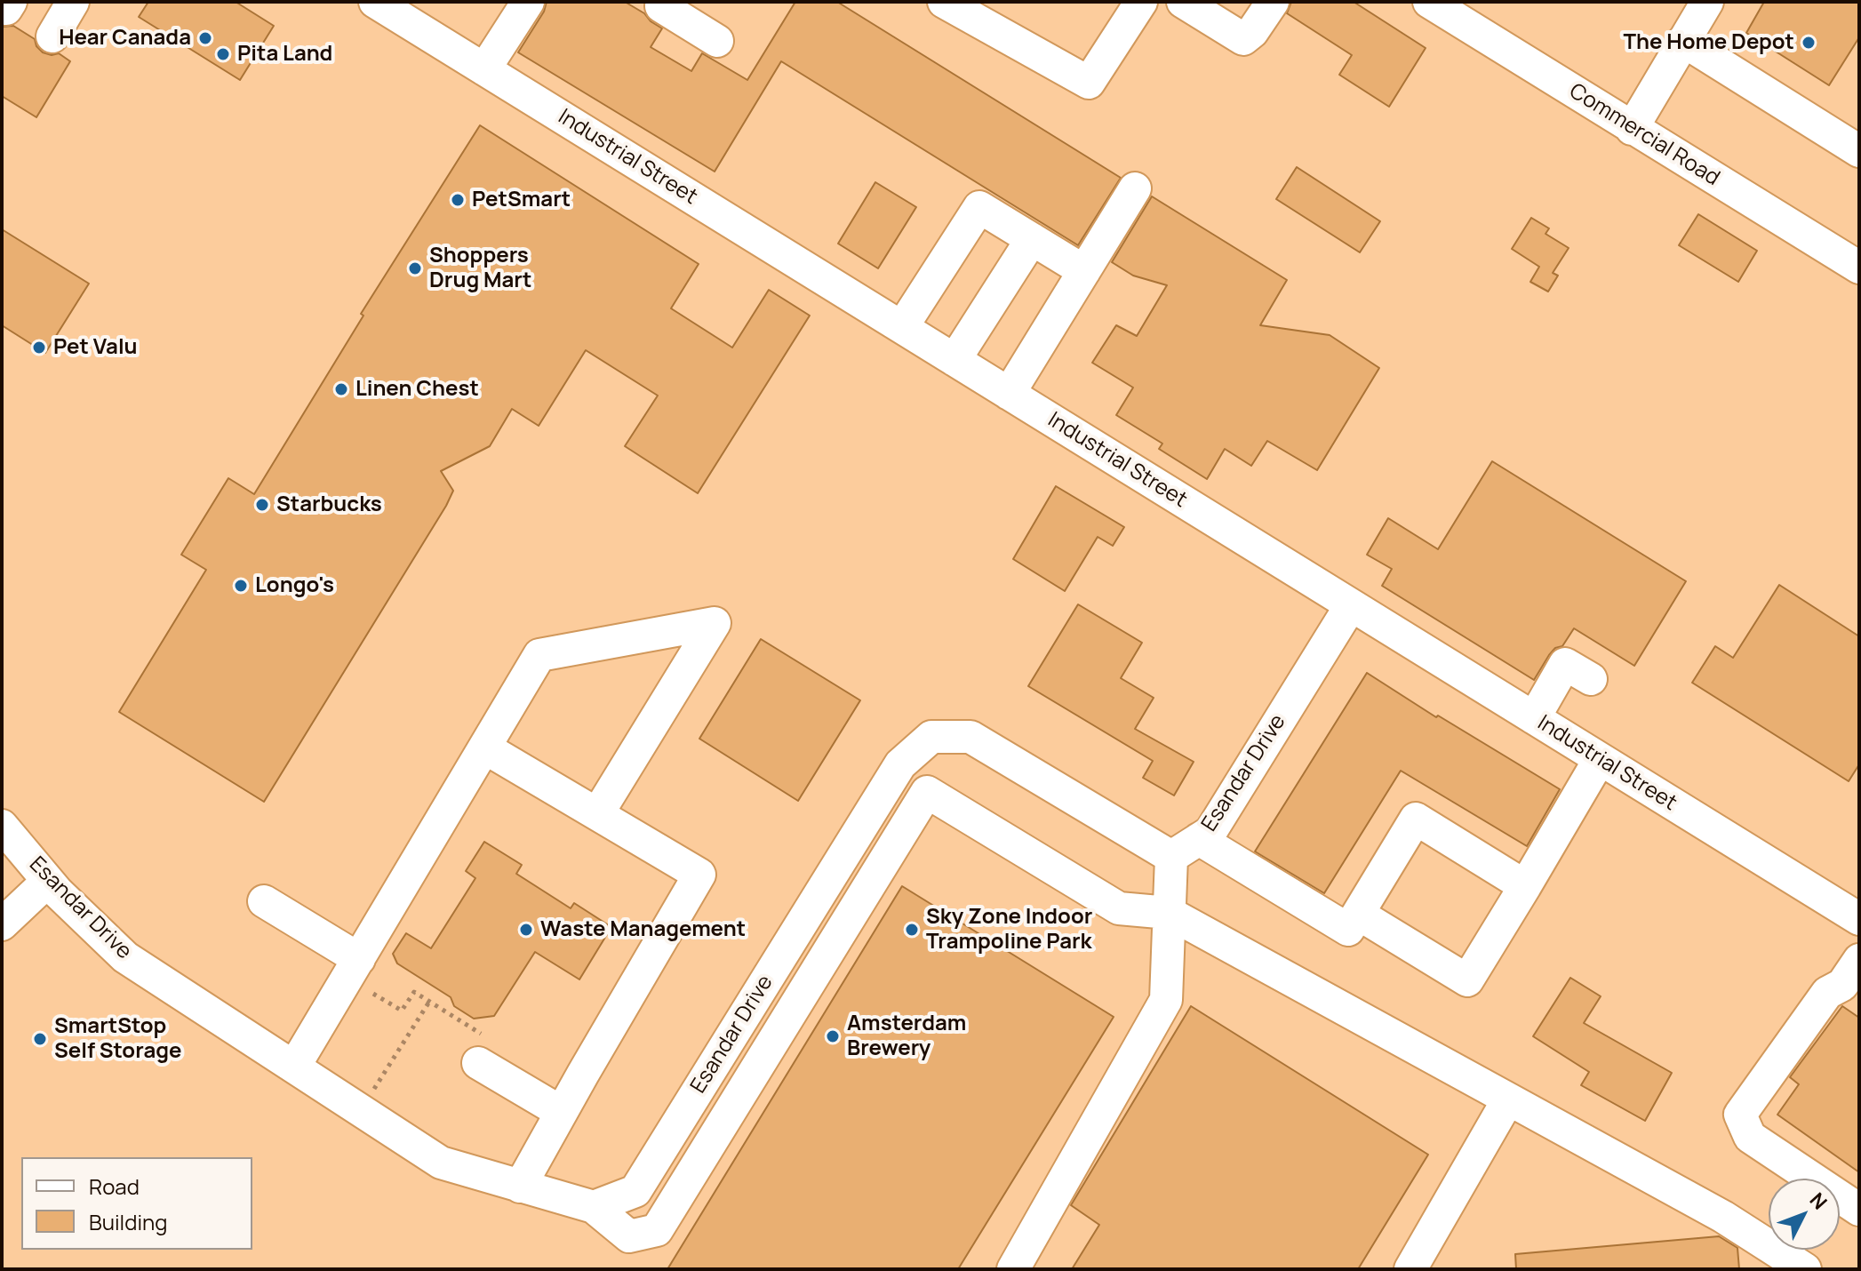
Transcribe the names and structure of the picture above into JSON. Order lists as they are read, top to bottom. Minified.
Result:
{"streets":{"street":["Commercial Road","Industrial Street","Esandar Drive"]},"crossings":[["Industrial Street","Esandar Drive"]],"places":["Hear Canada","The Home Depot","Pita Land","PetSmart","Shoppers Drug Mart","Pet Valu","Linen Chest","Starbucks","Longo's","Waste Management","Sky Zone Indoor Trampoline Park","Amsterdam Brewery","SmartStop Self Storage"],"legend":["Road","Building"],"north":"top right"}
